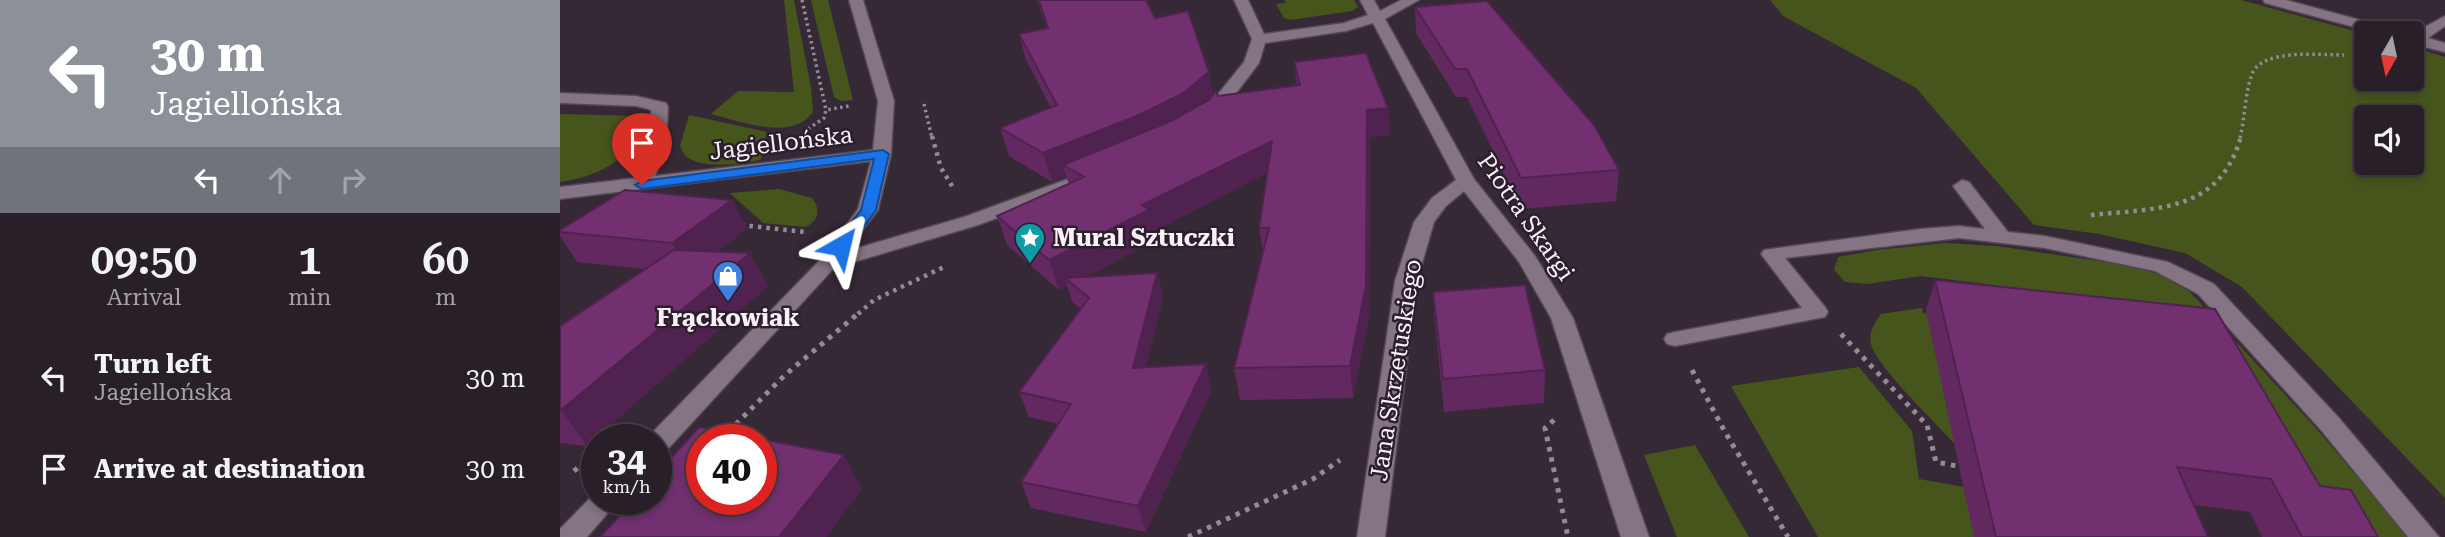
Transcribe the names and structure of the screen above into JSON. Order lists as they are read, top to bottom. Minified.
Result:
{"streets":{"street":["Jagiellońska","Piotra Skargi","Jana Skrzetuskiego"]},"crossings":[["Piotra Skargi","Jana Skrzetuskiego"]],"places":{"place":["Mural Sztuczki"],"shop":["Frąckowiak"]},"north":"bottom","page":{"turn":["30 m","Jagiellońska"],"eta":["09:50","Arrival","1","min","60","m"],"list":[{"name":"Turn left","note":"Jagiellońska","value":"30 m"},{"name":"Arrive at destination","value":"30 m"}],"speed":"34 km/h","limit":"40"}}
